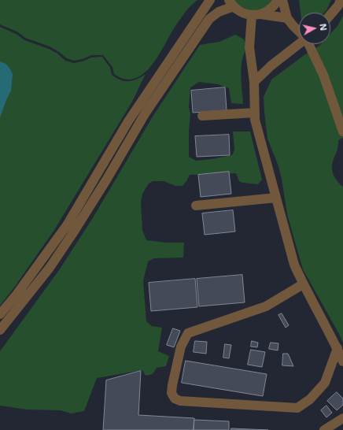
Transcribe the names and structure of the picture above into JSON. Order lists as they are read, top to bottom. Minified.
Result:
{"north":"right"}
